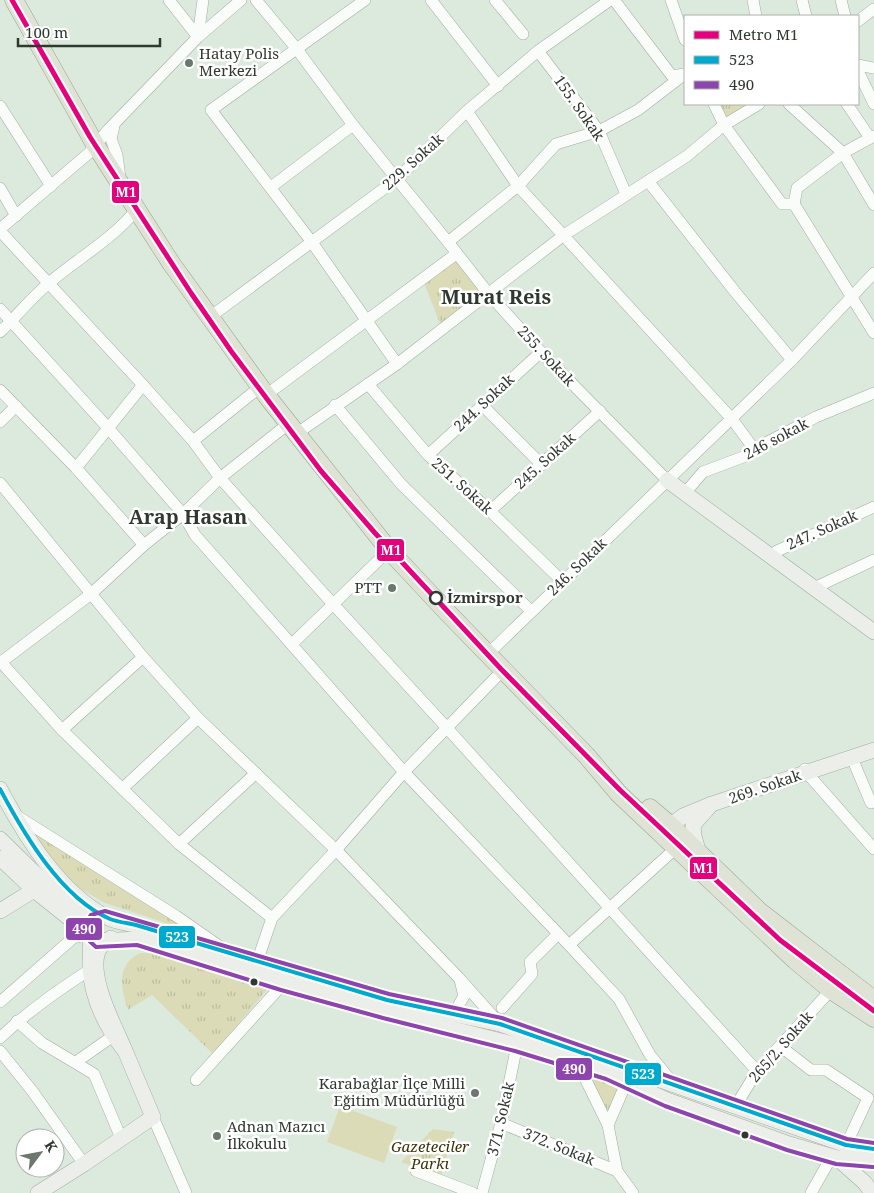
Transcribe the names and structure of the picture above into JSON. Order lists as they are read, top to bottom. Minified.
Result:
{"streets":{"main road":["255. Sokak","269. Sokak"],"street":["155. Sokak","229. Sokak","244. Sokak","246 sokak","245. Sokak","251. Sokak","247. Sokak","246. Sokak","265/2. Sokak","371. Sokak","372. Sokak"]},"crossings":[["155. Sokak","229. Sokak"],["229. Sokak","255. Sokak"],["255. Sokak","244. Sokak"],["255. Sokak","246 sokak"],["255. Sokak","245. Sokak"],["255. Sokak","247. Sokak"],["255. Sokak","246. Sokak"],["244. Sokak","251. Sokak"],["245. Sokak","251. Sokak"],["251. Sokak","246. Sokak"],["371. Sokak","372. Sokak"]],"districts":["Murat Reis","Arap Hasan"],"parks":["Gazeteciler Parkı"],"places":["Hatay Polis Merkezi","PTT","İzmirspor","Karabağlar İlçe Milli Eğitim Müdürlüğü","Adnan Mazıcı İlkokulu"],"lines":["metro line M1","transit line 523","transit line 490"],"legend":["Metro M1","523","490"],"scale_bar":"100 m","north":"top right"}
